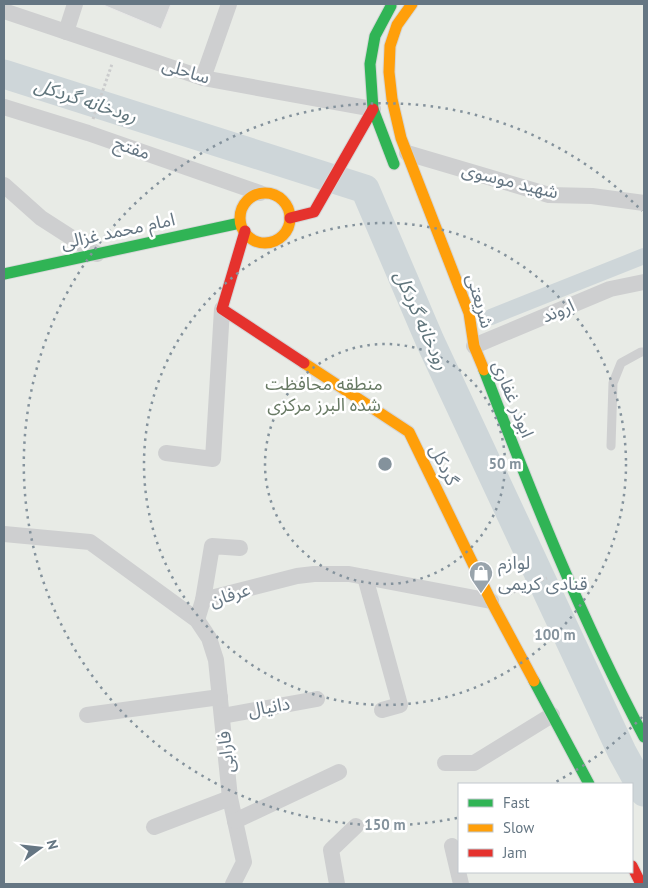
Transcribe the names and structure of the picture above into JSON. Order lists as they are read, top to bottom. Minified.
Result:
{"streets":{"street":["ساحلی","مفتح","شهید موسوی","امام محمد غزالی","شریعتی","اروند","ابوذر غفاری","گردکل","عرفان","دانیال","فارابی"]},"crossings":[["مفتح","امام محمد غزالی"],["شهید موسوی","شریعتی"],["شریعتی","اروند"],["شریعتی","ابوذر غفاری"],["اروند","ابوذر غفاری"],["گردکل","عرفان"],["عرفان","فارابی"],["دانیال","فارابی"]],"water":["رودخانه گردکل"],"parks":["منطقه محافظت شده البرز مرکزی"],"places":{"shop":["لوازم قنادی کریمی"]},"legend":["Fast","Slow","Jam"],"north":"right","rings":["50 m","100 m","150 m"]}
